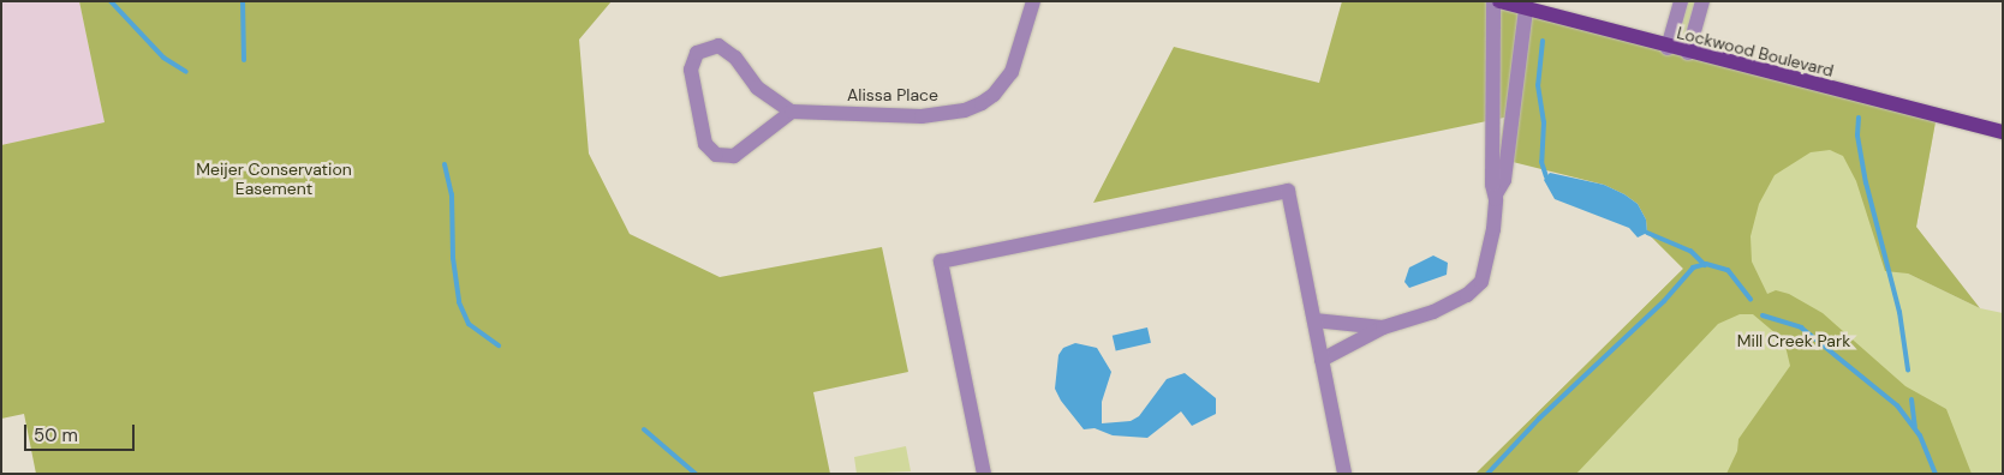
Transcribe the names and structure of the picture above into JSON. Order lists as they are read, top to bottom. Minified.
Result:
{"streets":{"main road":["Lockwood Boulevard"],"street":["Alissa Place"]},"parks":["Meijer Conservation Easement","Mill Creek Park"],"scale_bar":"50 m"}
